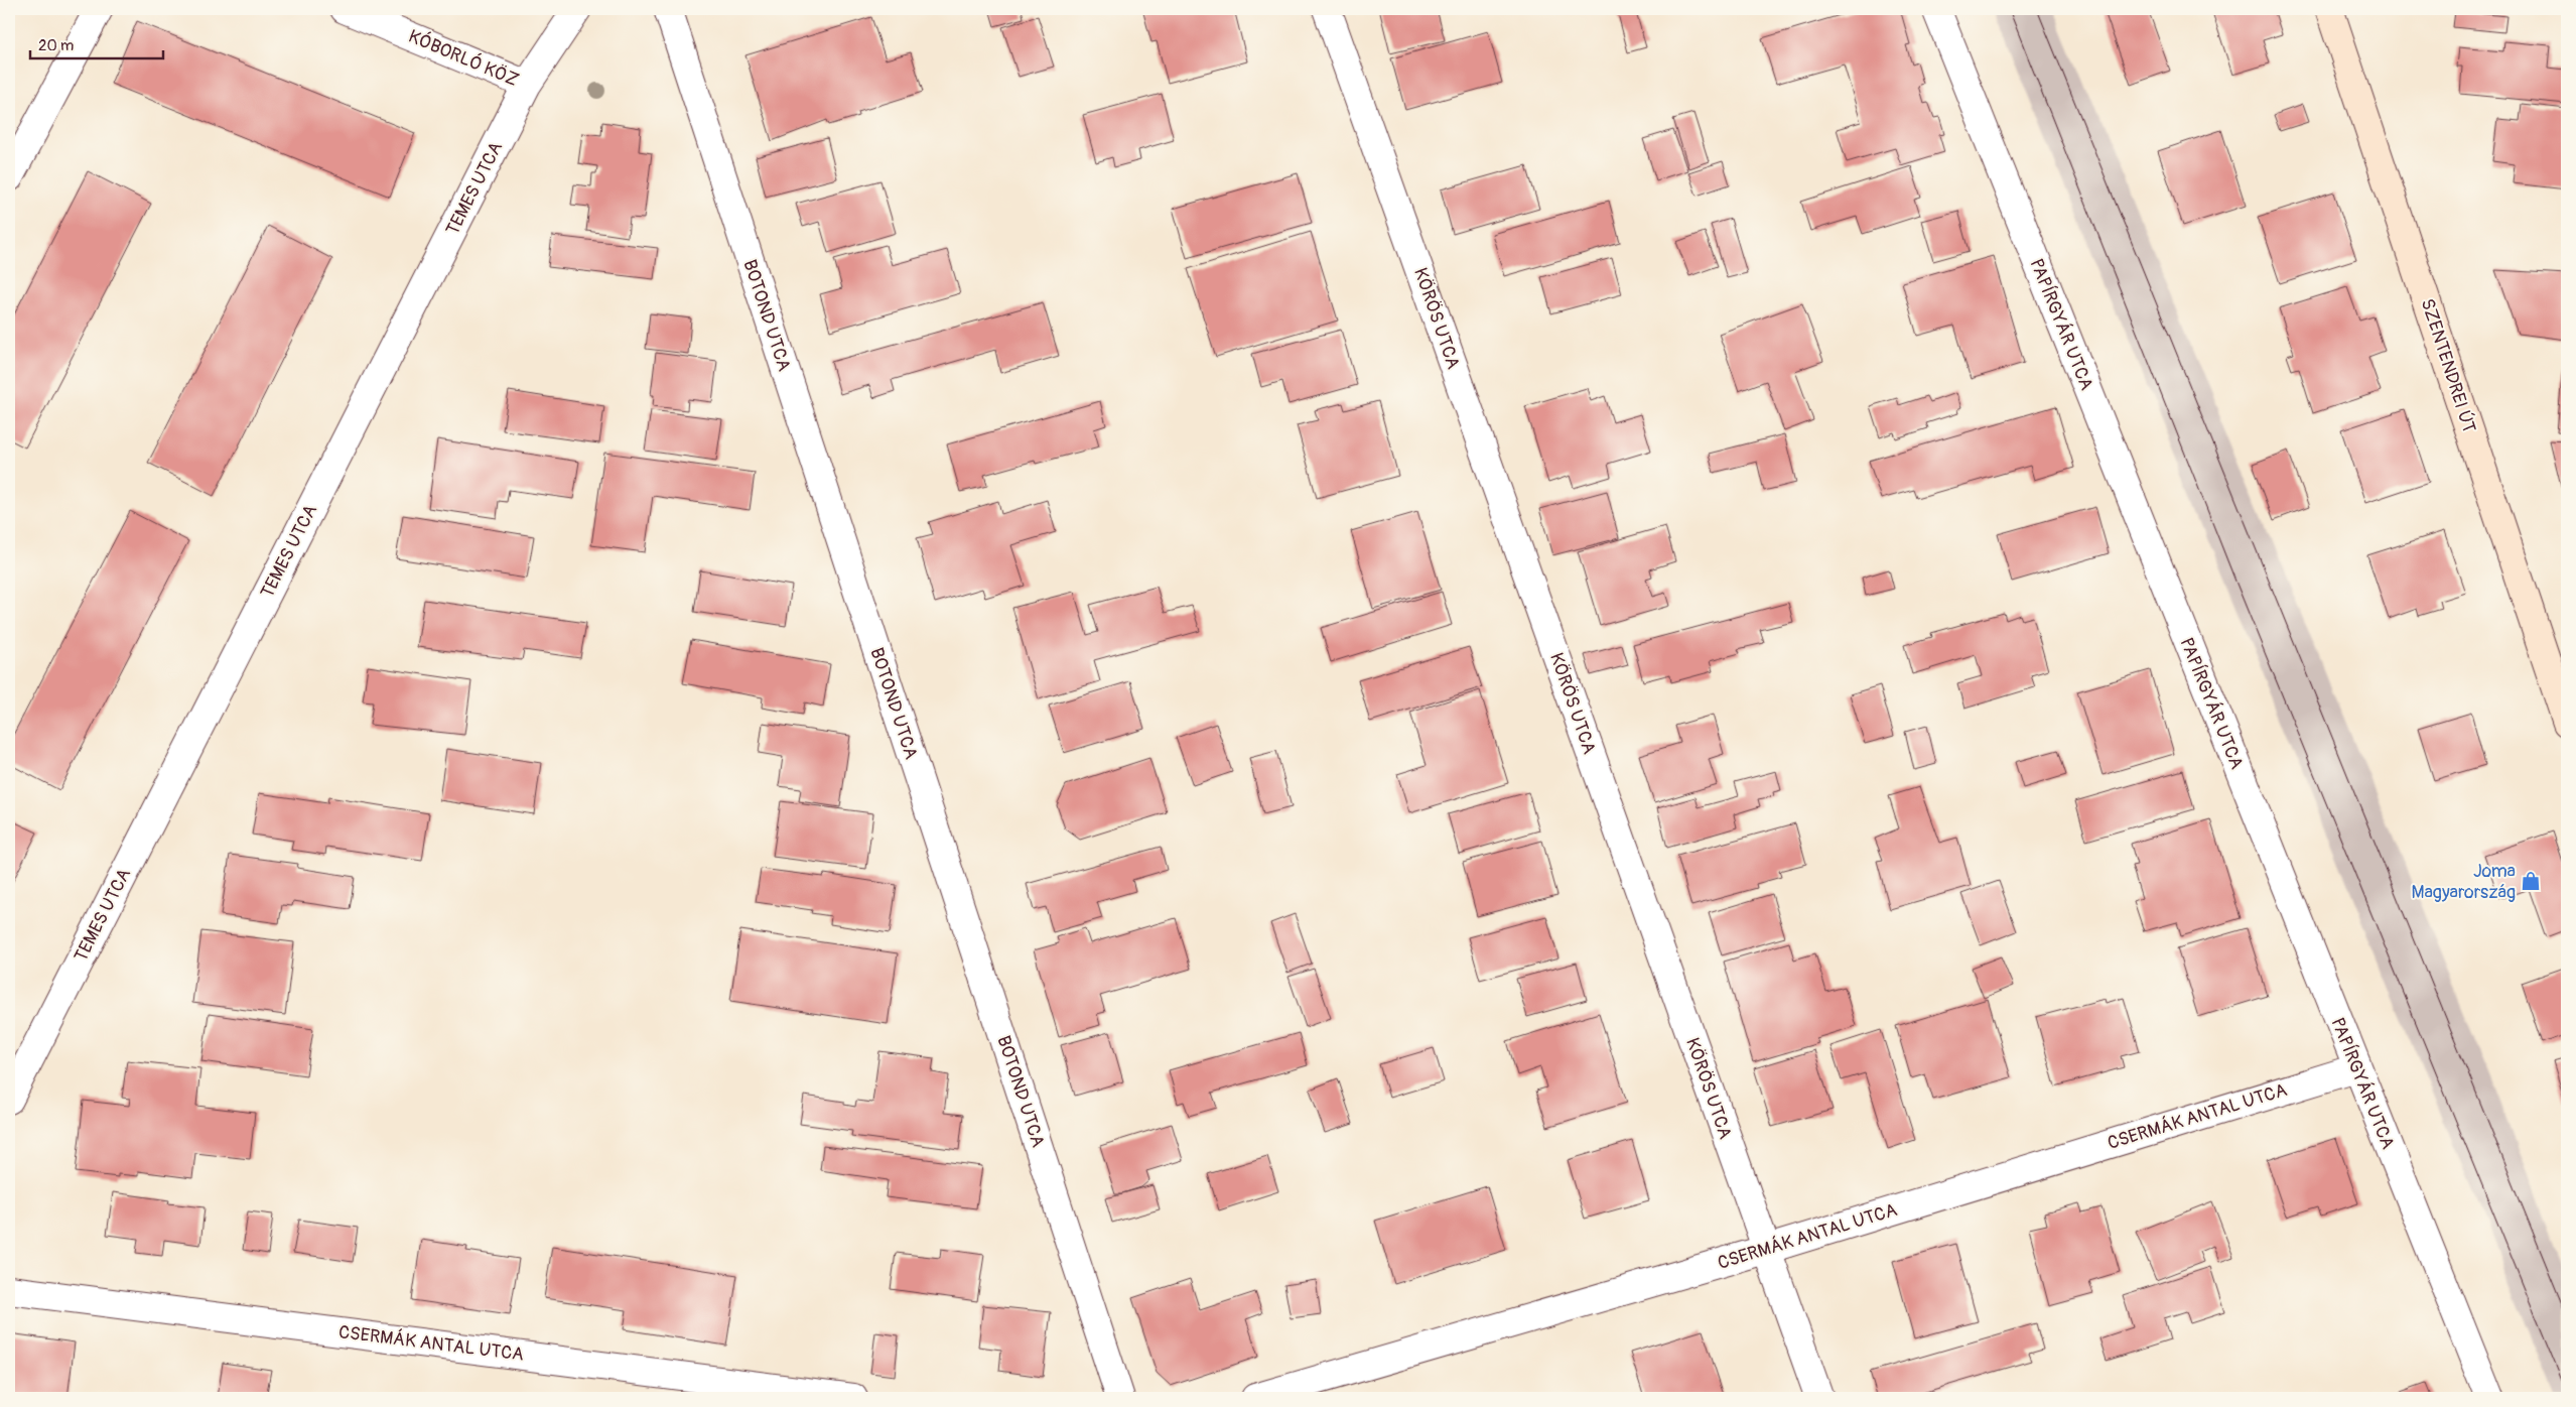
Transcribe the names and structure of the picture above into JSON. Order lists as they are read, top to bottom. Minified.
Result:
{"streets":{"main road":["SZENTENDREI ÚT"],"street":["KÓBORLÓ KÖZ","TEMES UTCA","BOTOND UTCA","KÖRÖS UTCA","PAPÍRGYÁR UTCA","CSERMÁK ANTAL UTCA"]},"crossings":[["KÓBORLÓ KÖZ","TEMES UTCA"],["KÖRÖS UTCA","CSERMÁK ANTAL UTCA"],["PAPÍRGYÁR UTCA","CSERMÁK ANTAL UTCA"]],"places":{"shop":["Joma Magyarország"]},"scale_bar":"20 m"}
